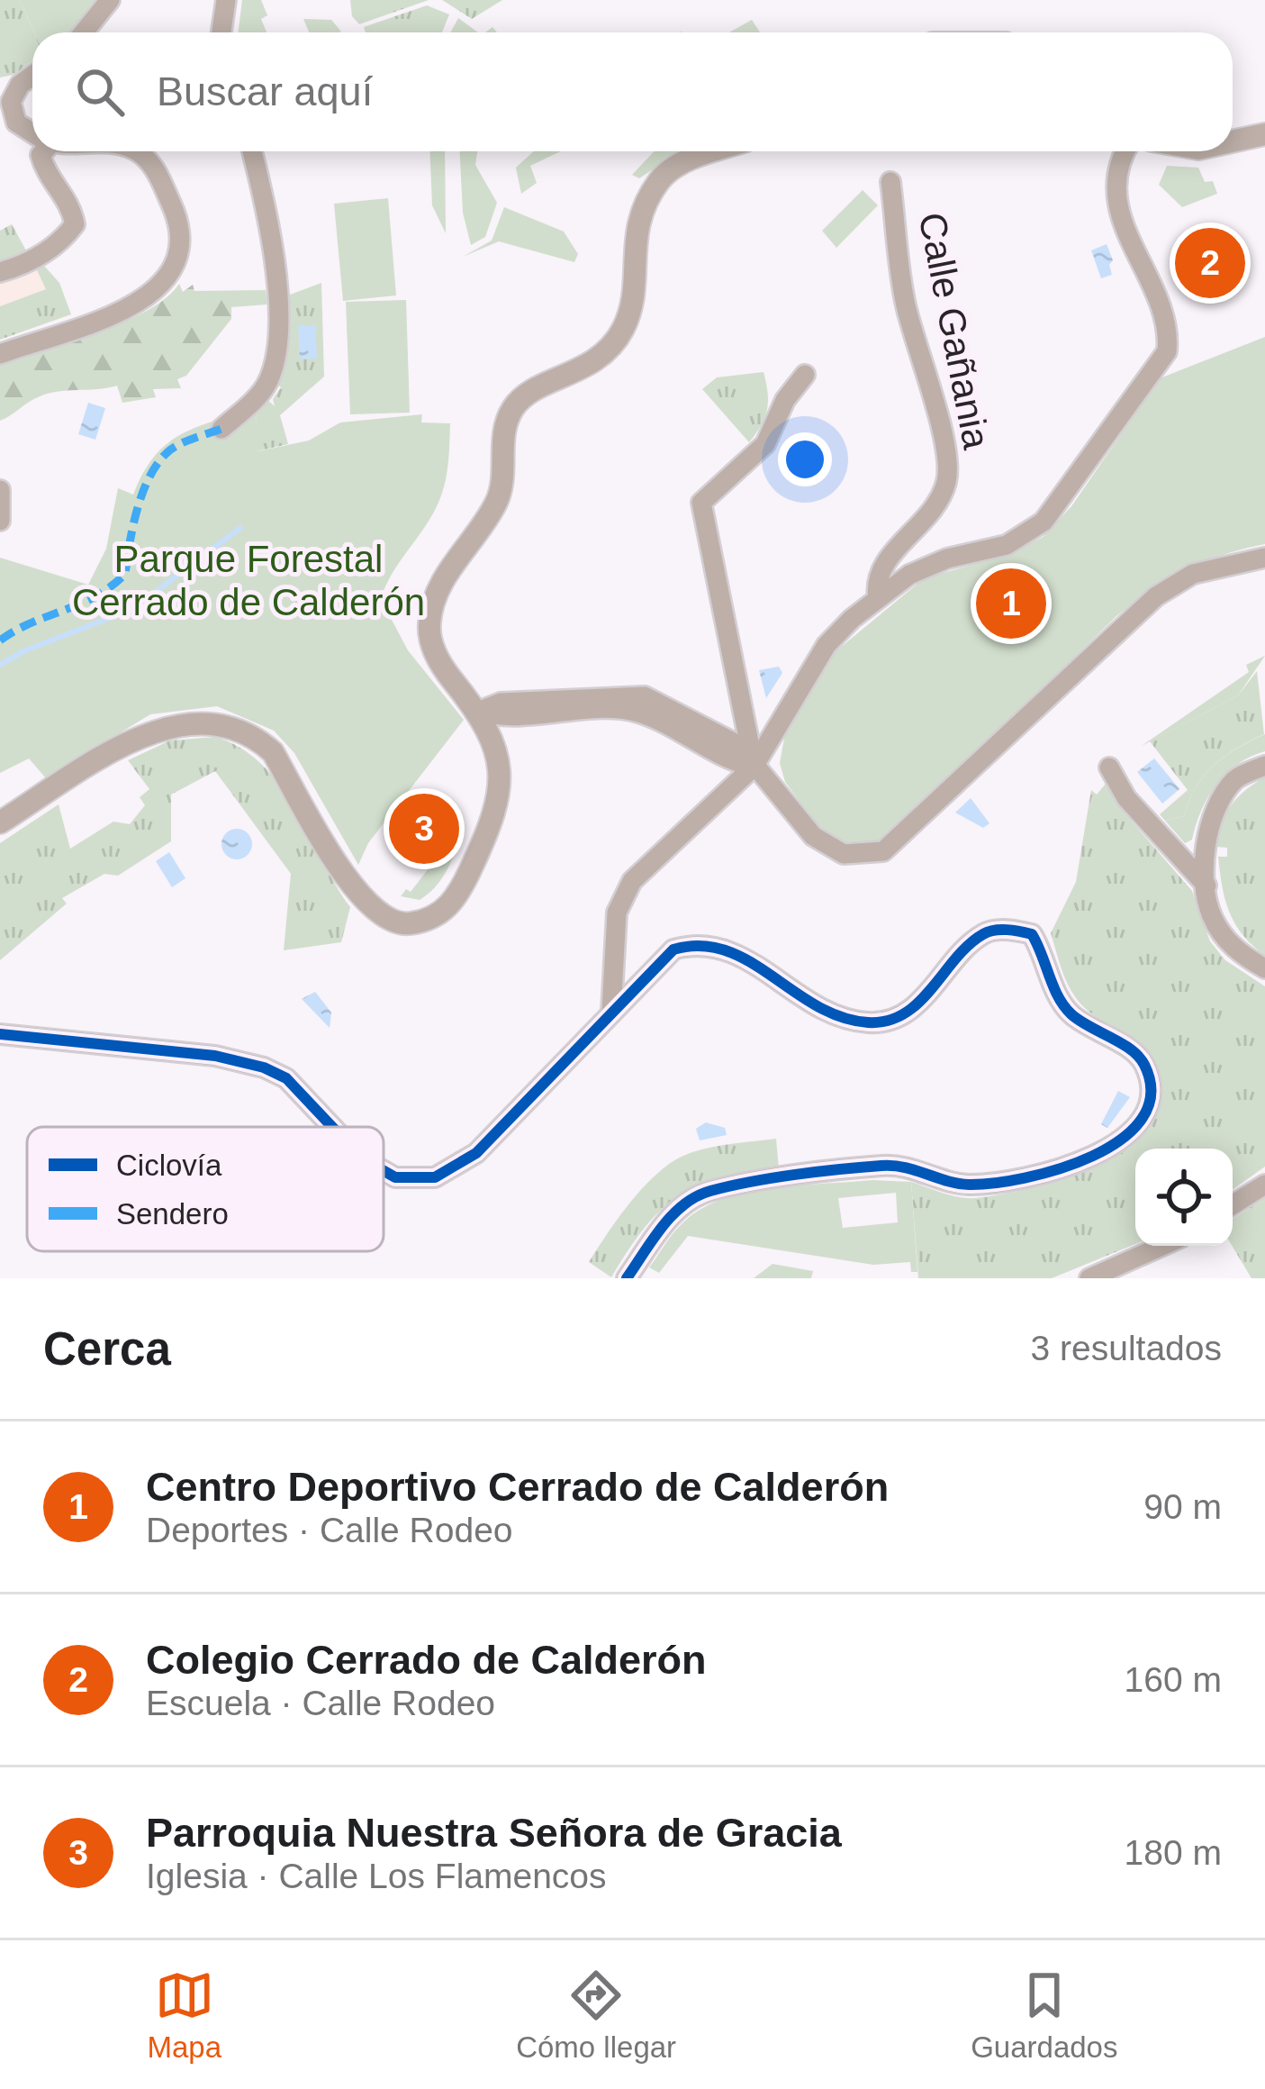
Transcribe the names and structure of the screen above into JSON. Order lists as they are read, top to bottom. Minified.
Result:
{"streets":{"street":["Calle Gañania"]},"parks":["Parque Forestal Cerrado de Calderón"],"legend":["Ciclovía","Sendero"],"page":{"search":"Buscar aquí","pins":["2","1","3"],"heading":["Cerca","3 resultados"],"list":[{"mark":"1","name":"Centro Deportivo Cerrado de Calderón","note":"Deportes · Calle Rodeo","value":"90 m"},{"mark":"2","name":"Colegio Cerrado de Calderón","note":"Escuela · Calle Rodeo","value":"160 m"},{"mark":"3","name":"Parroquia Nuestra Señora de Gracia","note":"Iglesia · Calle Los Flamencos","value":"180 m"}],"nav":["Mapa","Cómo llegar","Guardados"]}}
